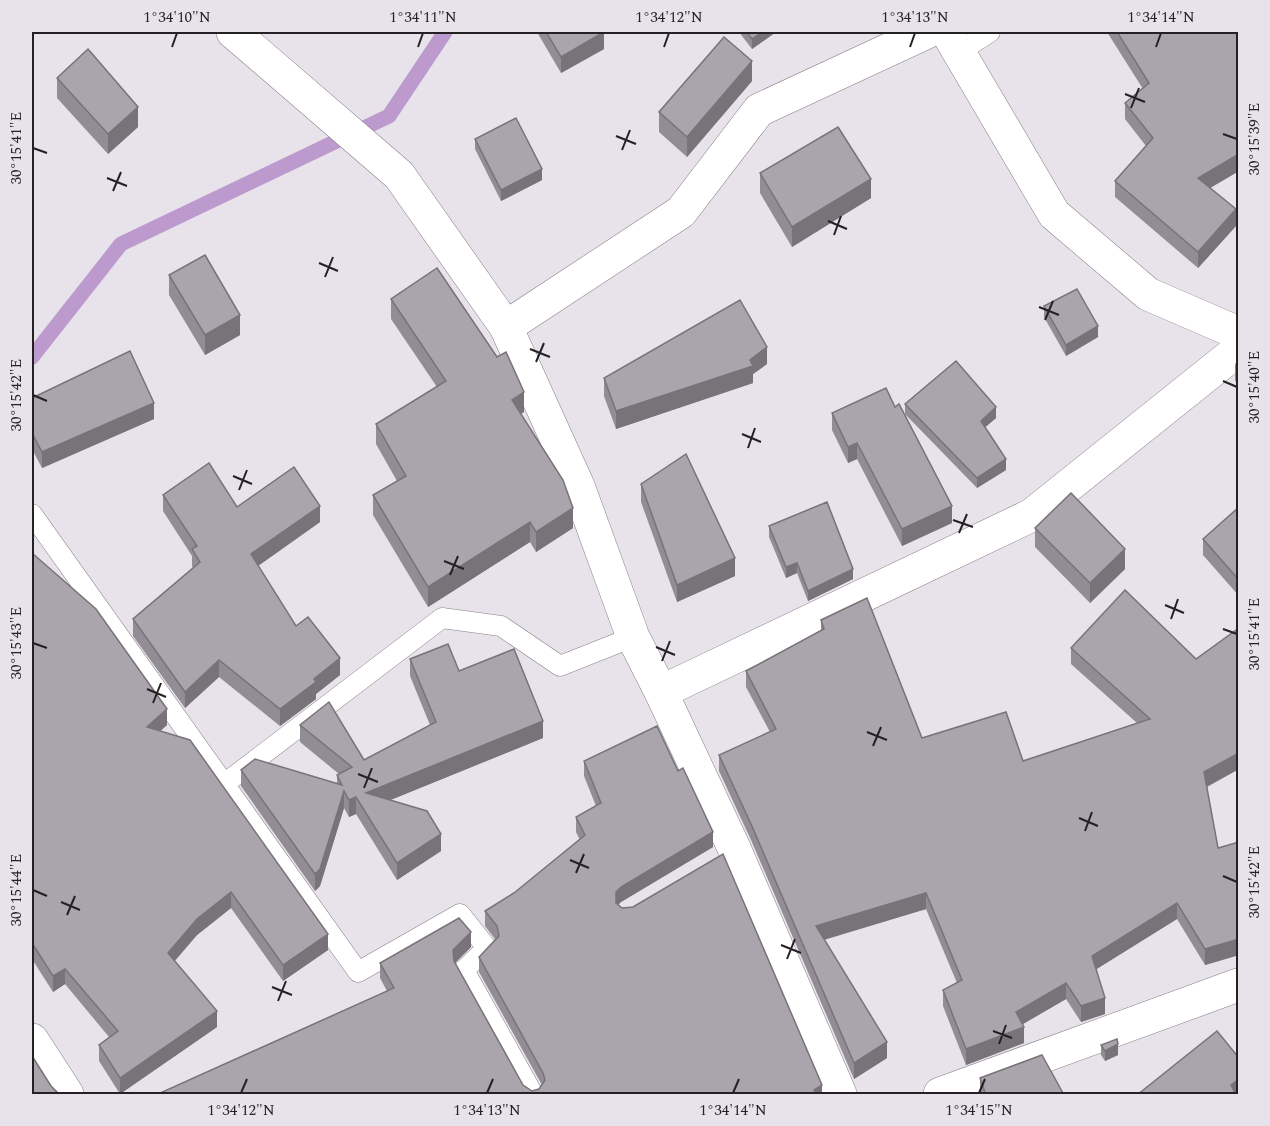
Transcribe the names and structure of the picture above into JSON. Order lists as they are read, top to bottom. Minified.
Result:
{"coordinates":["1°34'10\"N","1°34'11\"N","1°34'12\"N","1°34'13\"N","1°34'14\"N","30°15'39\"E","30°15'41\"E","30°15'40\"E","30°15'42\"E","30°15'43\"E","30°15'44\"E","1°34'15\"N"]}
